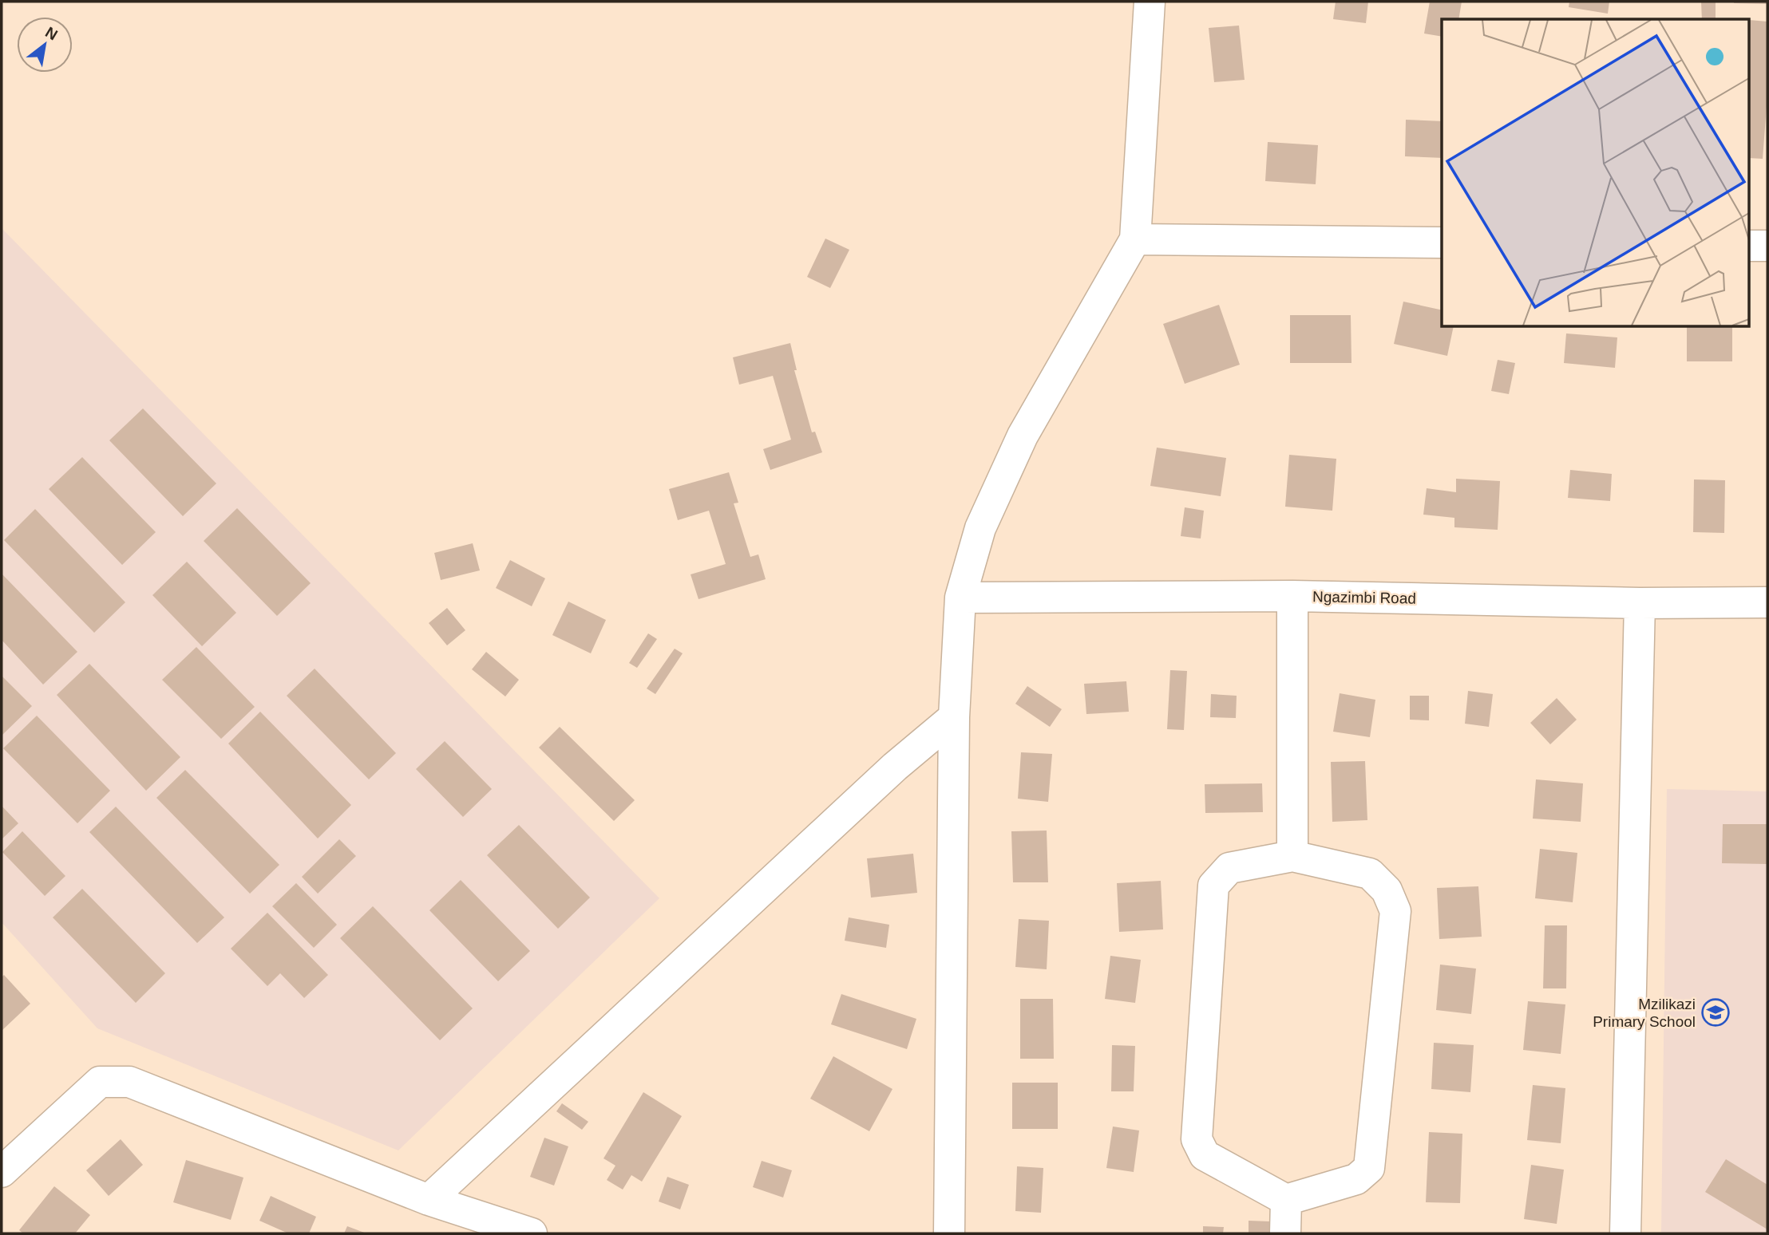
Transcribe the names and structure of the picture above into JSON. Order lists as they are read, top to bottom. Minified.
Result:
{"streets":{"street":["Ngazimbi Road"]},"places":{"school or university":["Mzilikazi Primary School"]},"north":"top right"}
